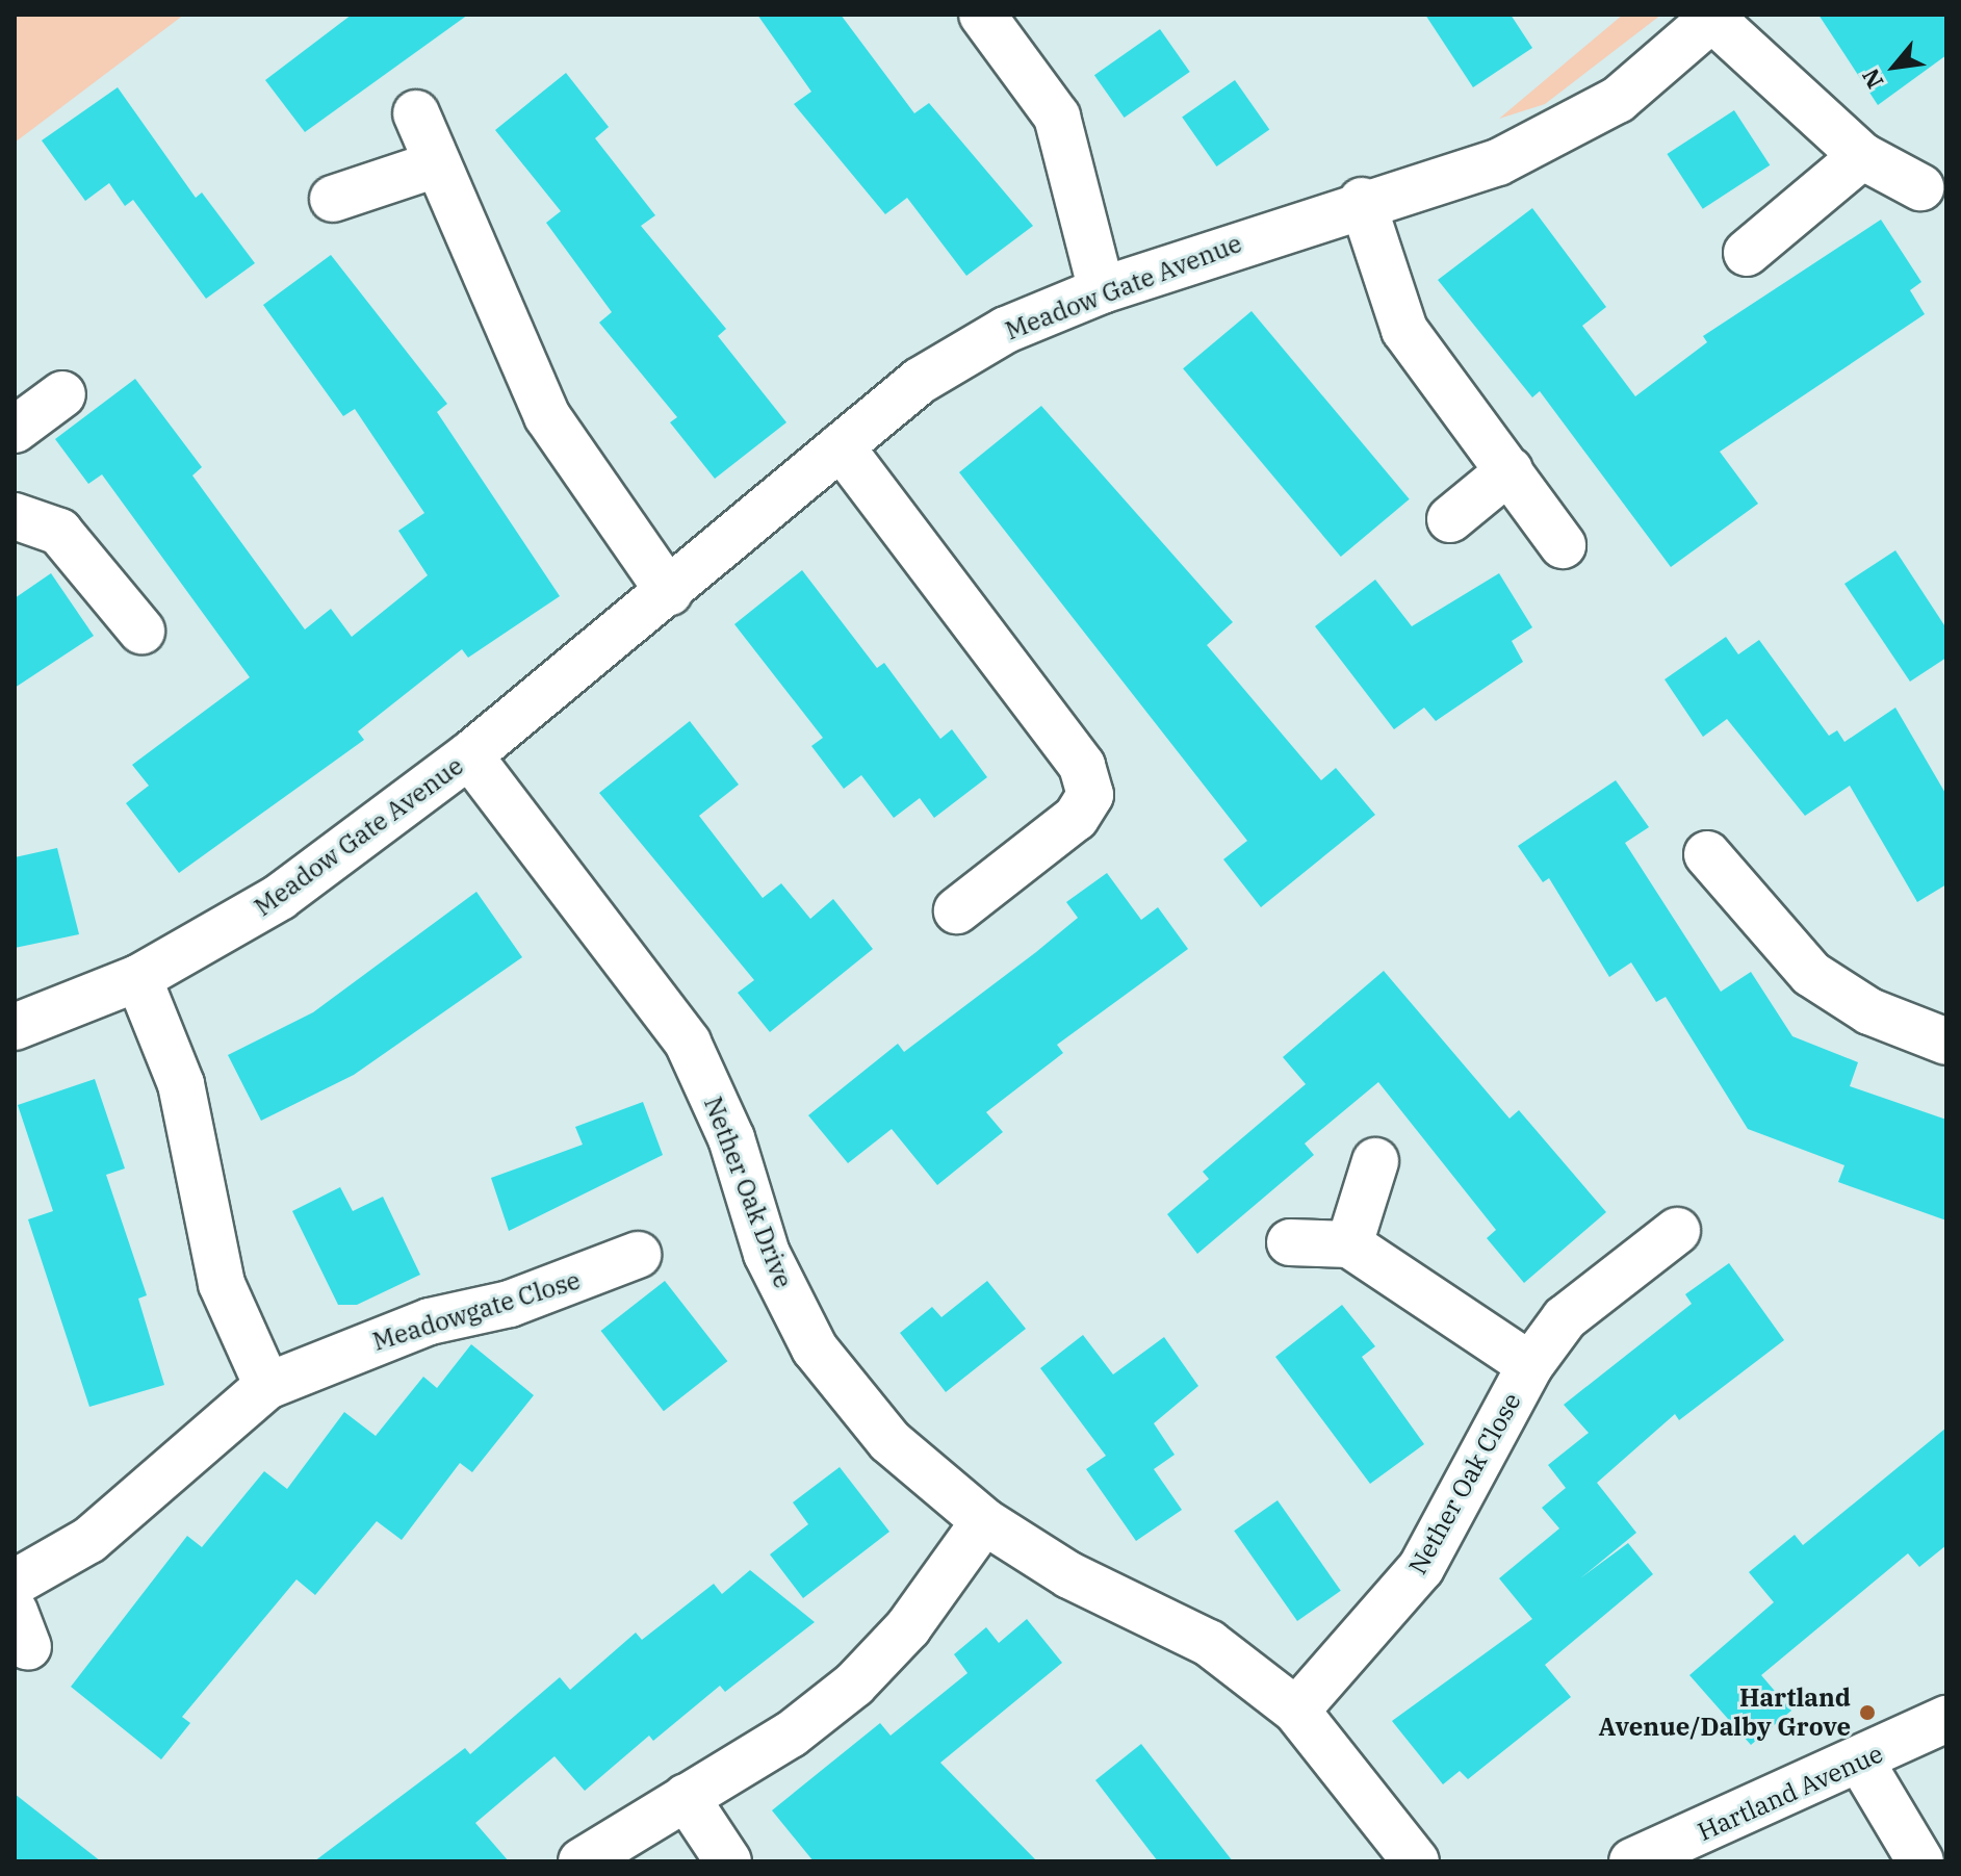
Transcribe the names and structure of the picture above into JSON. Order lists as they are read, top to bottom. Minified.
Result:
{"streets":{"street":["Meadow Gate Avenue","Nether Oak Drive","Meadowgate Close","Nether Oak Close","Hartland Avenue"]},"crossings":[["Meadow Gate Avenue","Nether Oak Drive"],["Nether Oak Drive","Nether Oak Close"]],"places":["Hartland Avenue/Dalby Grove"],"north":"bottom left"}
